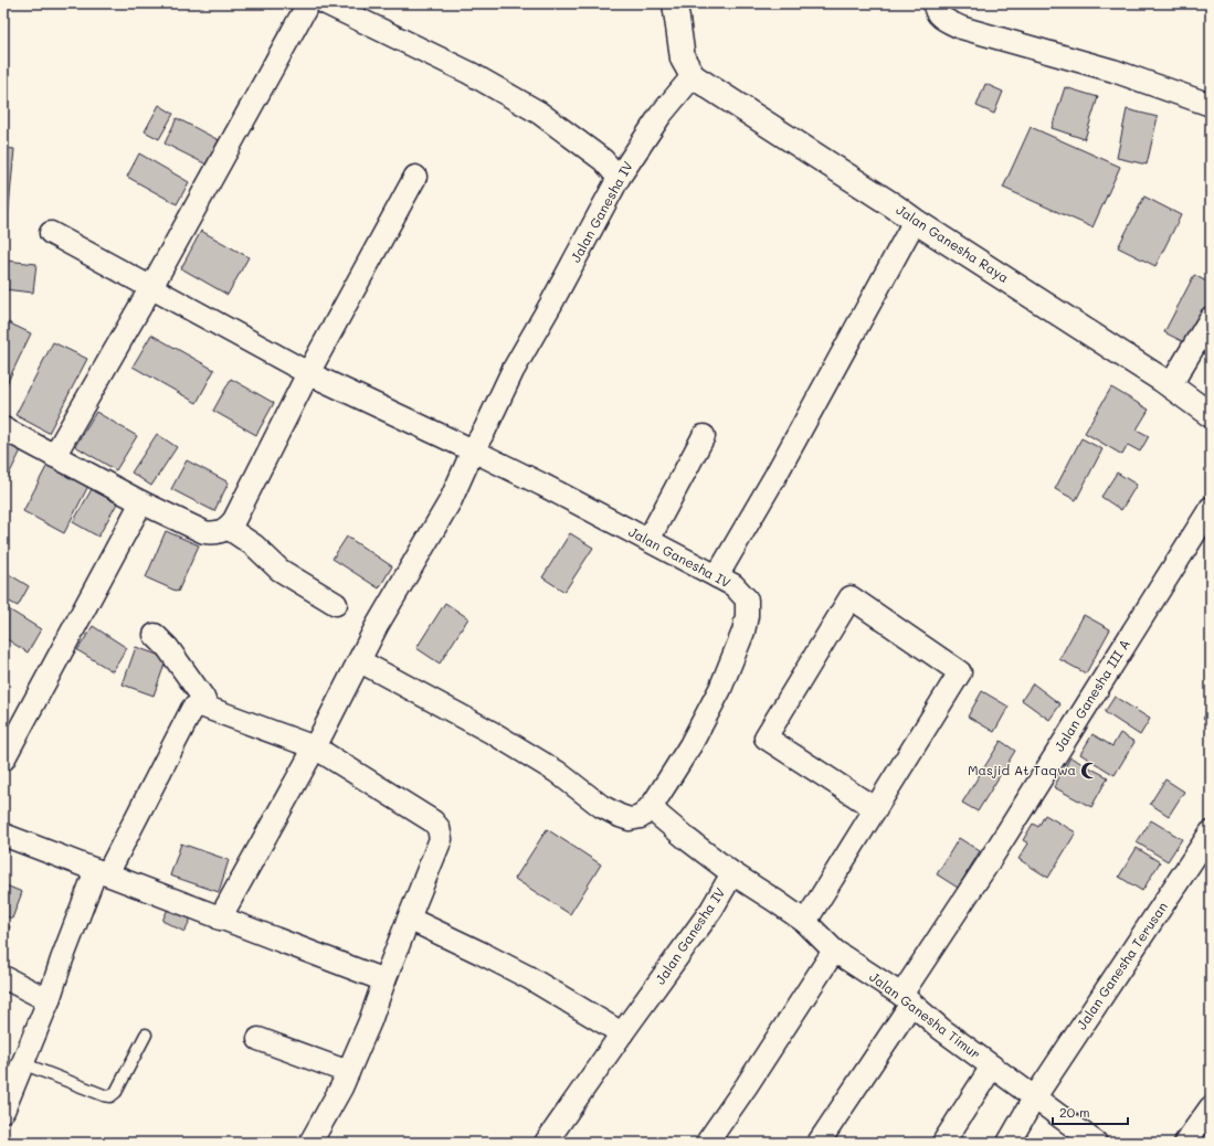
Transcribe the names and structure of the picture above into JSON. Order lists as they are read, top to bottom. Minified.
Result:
{"streets":{"street":["Jalan Ganesha IV","Jalan Ganesha Raya","Jalan Ganesha III A","Jalan Ganesha Terusan","Jalan Ganesha Timur"]},"crossings":[["Jalan Ganesha IV","Jalan Ganesha Raya"],["Jalan Ganesha IV","Jalan Ganesha Timur"],["Jalan Ganesha III A","Jalan Ganesha Timur"],["Jalan Ganesha Terusan","Jalan Ganesha Timur"]],"places":{"mosque":["Masjid At Taqwa"]},"scale_bar":"20 m"}
